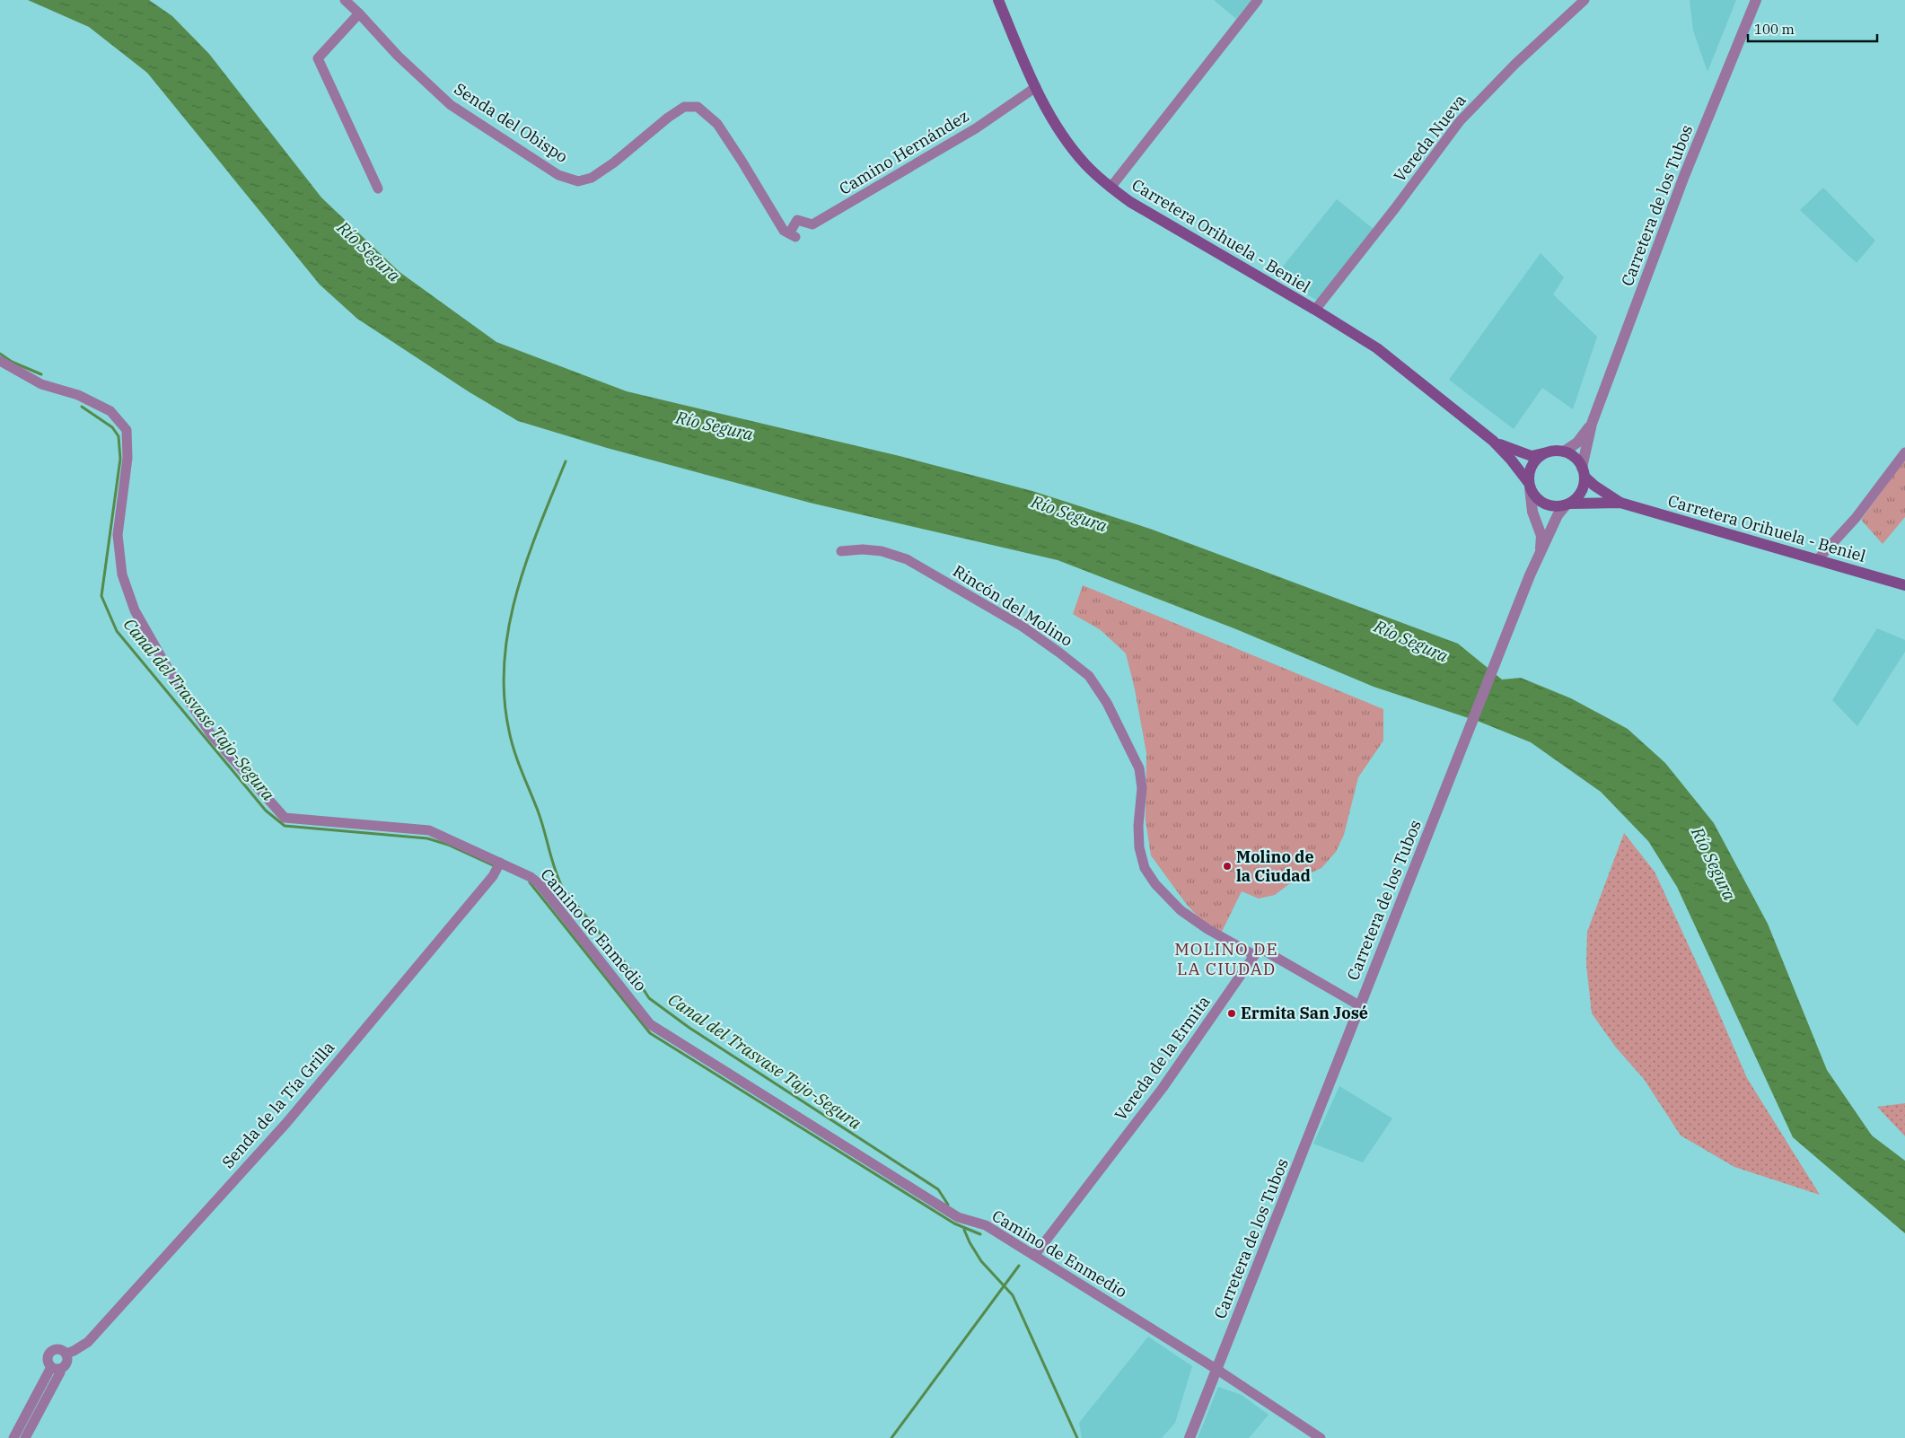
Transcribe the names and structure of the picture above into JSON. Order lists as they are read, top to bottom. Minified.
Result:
{"streets":{"main road":["Carretera Orihuela - Beniel"],"street":["Senda del Obispo","Vereda Nueva","Camino Hernández","Carretera de los Tubos","Rincón del Molino","Camino de Enmedio","Vereda de la Ermita","Senda de la Tía Grilla"]},"crossings":[["Senda del Obispo","Camino Hernández"],["Vereda Nueva","Carretera Orihuela - Beniel"],["Camino Hernández","Carretera Orihuela - Beniel"],["Carretera de los Tubos","Carretera Orihuela - Beniel"],["Carretera de los Tubos","Camino de Enmedio"],["Rincón del Molino","Vereda de la Ermita"],["Camino de Enmedio","Vereda de la Ermita"],["Camino de Enmedio","Senda de la Tía Grilla"]],"districts":["MOLINO DE LA CIUDAD"],"water":["Río Segura","Canal del Trasvase Tajo-Segura"],"places":["Molino de la Ciudad","Ermita San José"],"scale_bar":"100 m"}
